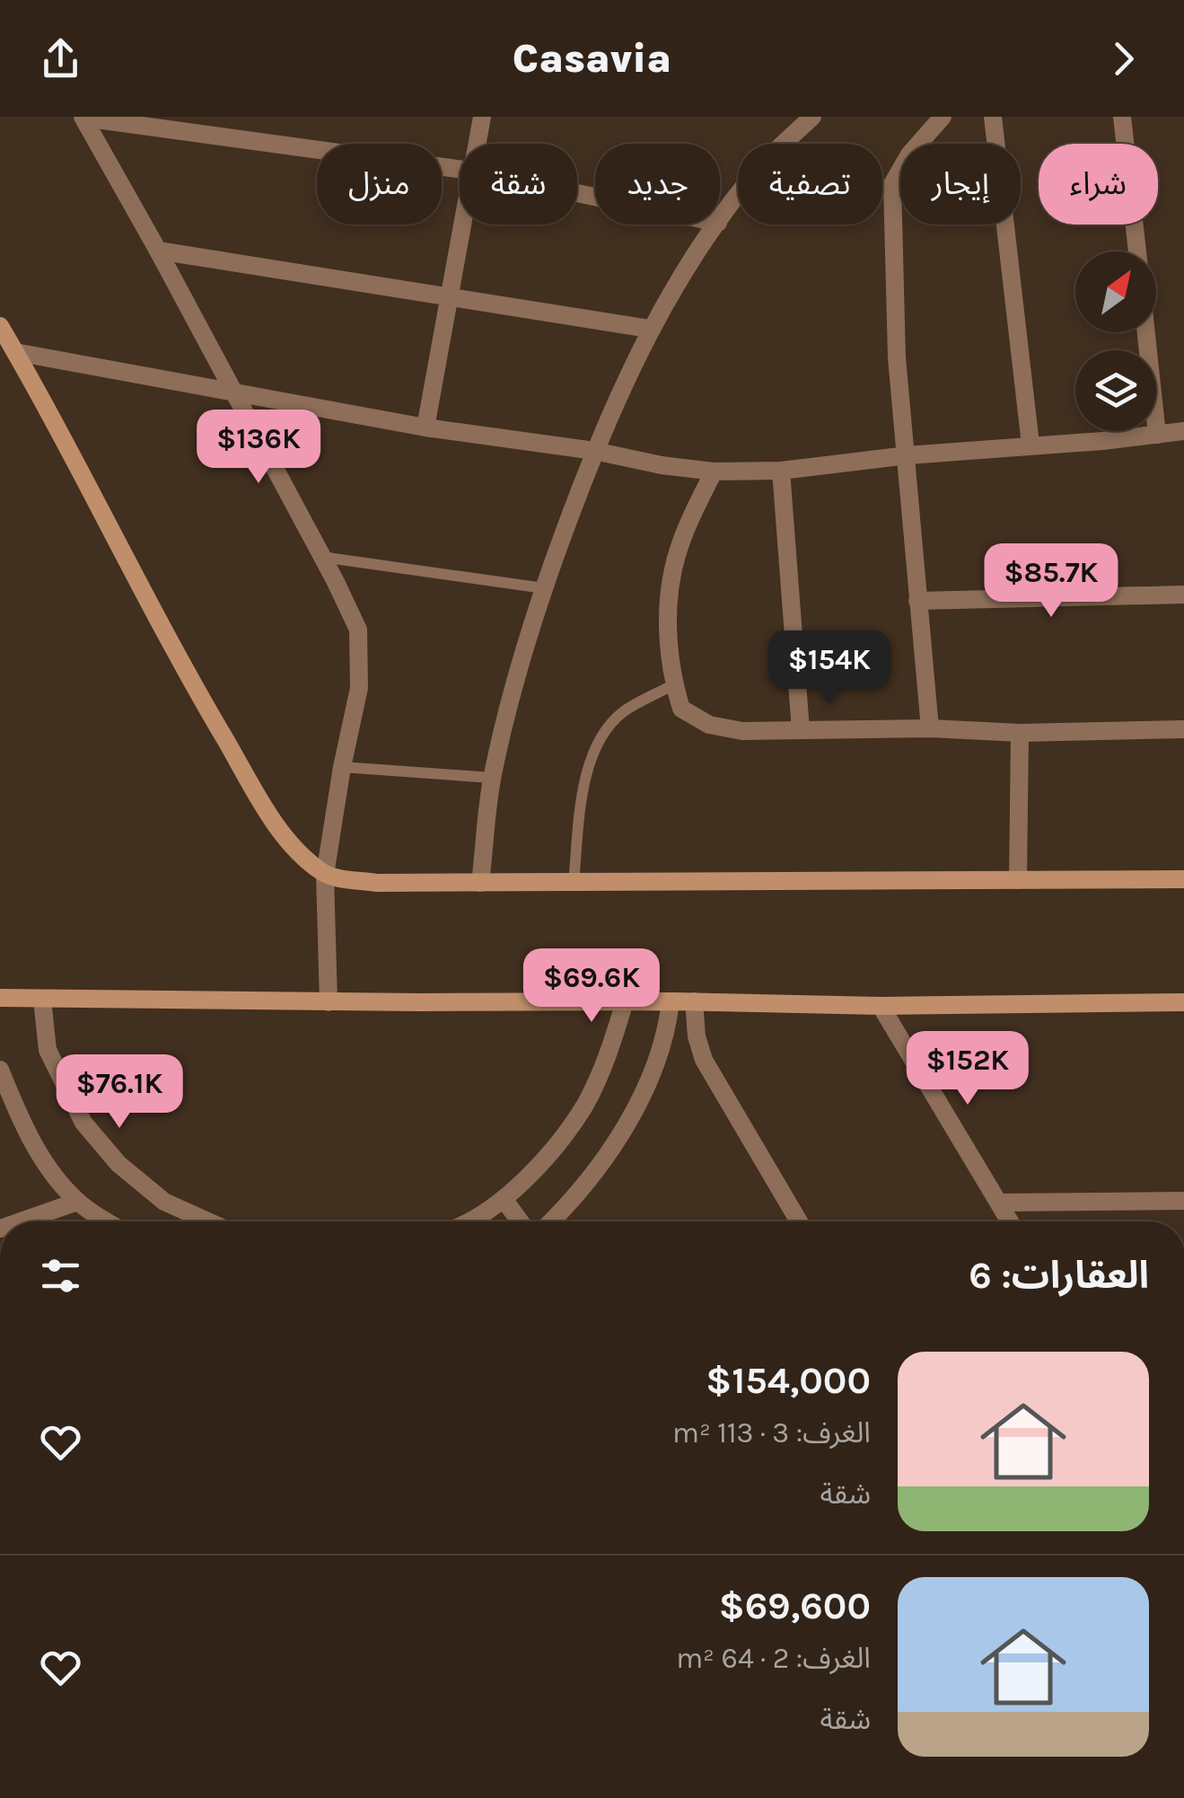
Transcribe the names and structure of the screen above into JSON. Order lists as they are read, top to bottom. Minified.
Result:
{"north":"top right","page":{"header":"Casavia","chip":["شراء","إيجار","تصفية","جديد","شقة","منزل"],"price":["$136K","$85.7K","$154K","$69.6K","$152K","$76.1K"],"heading":"العقارات: 6","list":[{"name":"$154,000","note":"الغرف: 3 · 113 m² · شقة"},{"name":"$69,600","note":"الغرف: 2 · 64 m² · شقة"}]}}
